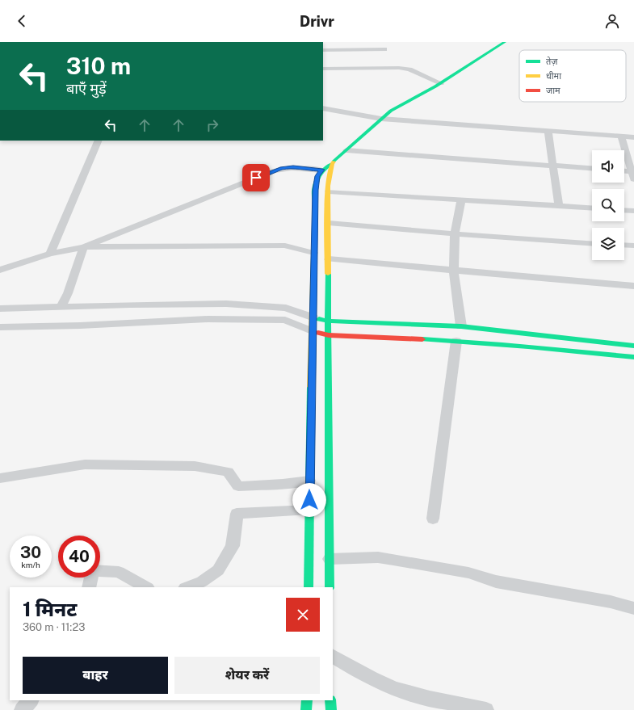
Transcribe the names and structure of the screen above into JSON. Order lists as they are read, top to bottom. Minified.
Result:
{"legend":["तेज़","धीमा","जाम"],"page":{"header":"Drivr","turn":["310 m","बाएँ मुड़ें"],"speed":"30 km/h","limit":"40","heading":["1 मिनट","360 m · 11:23"],"buttons":["बाहर","शेयर करें"]}}
